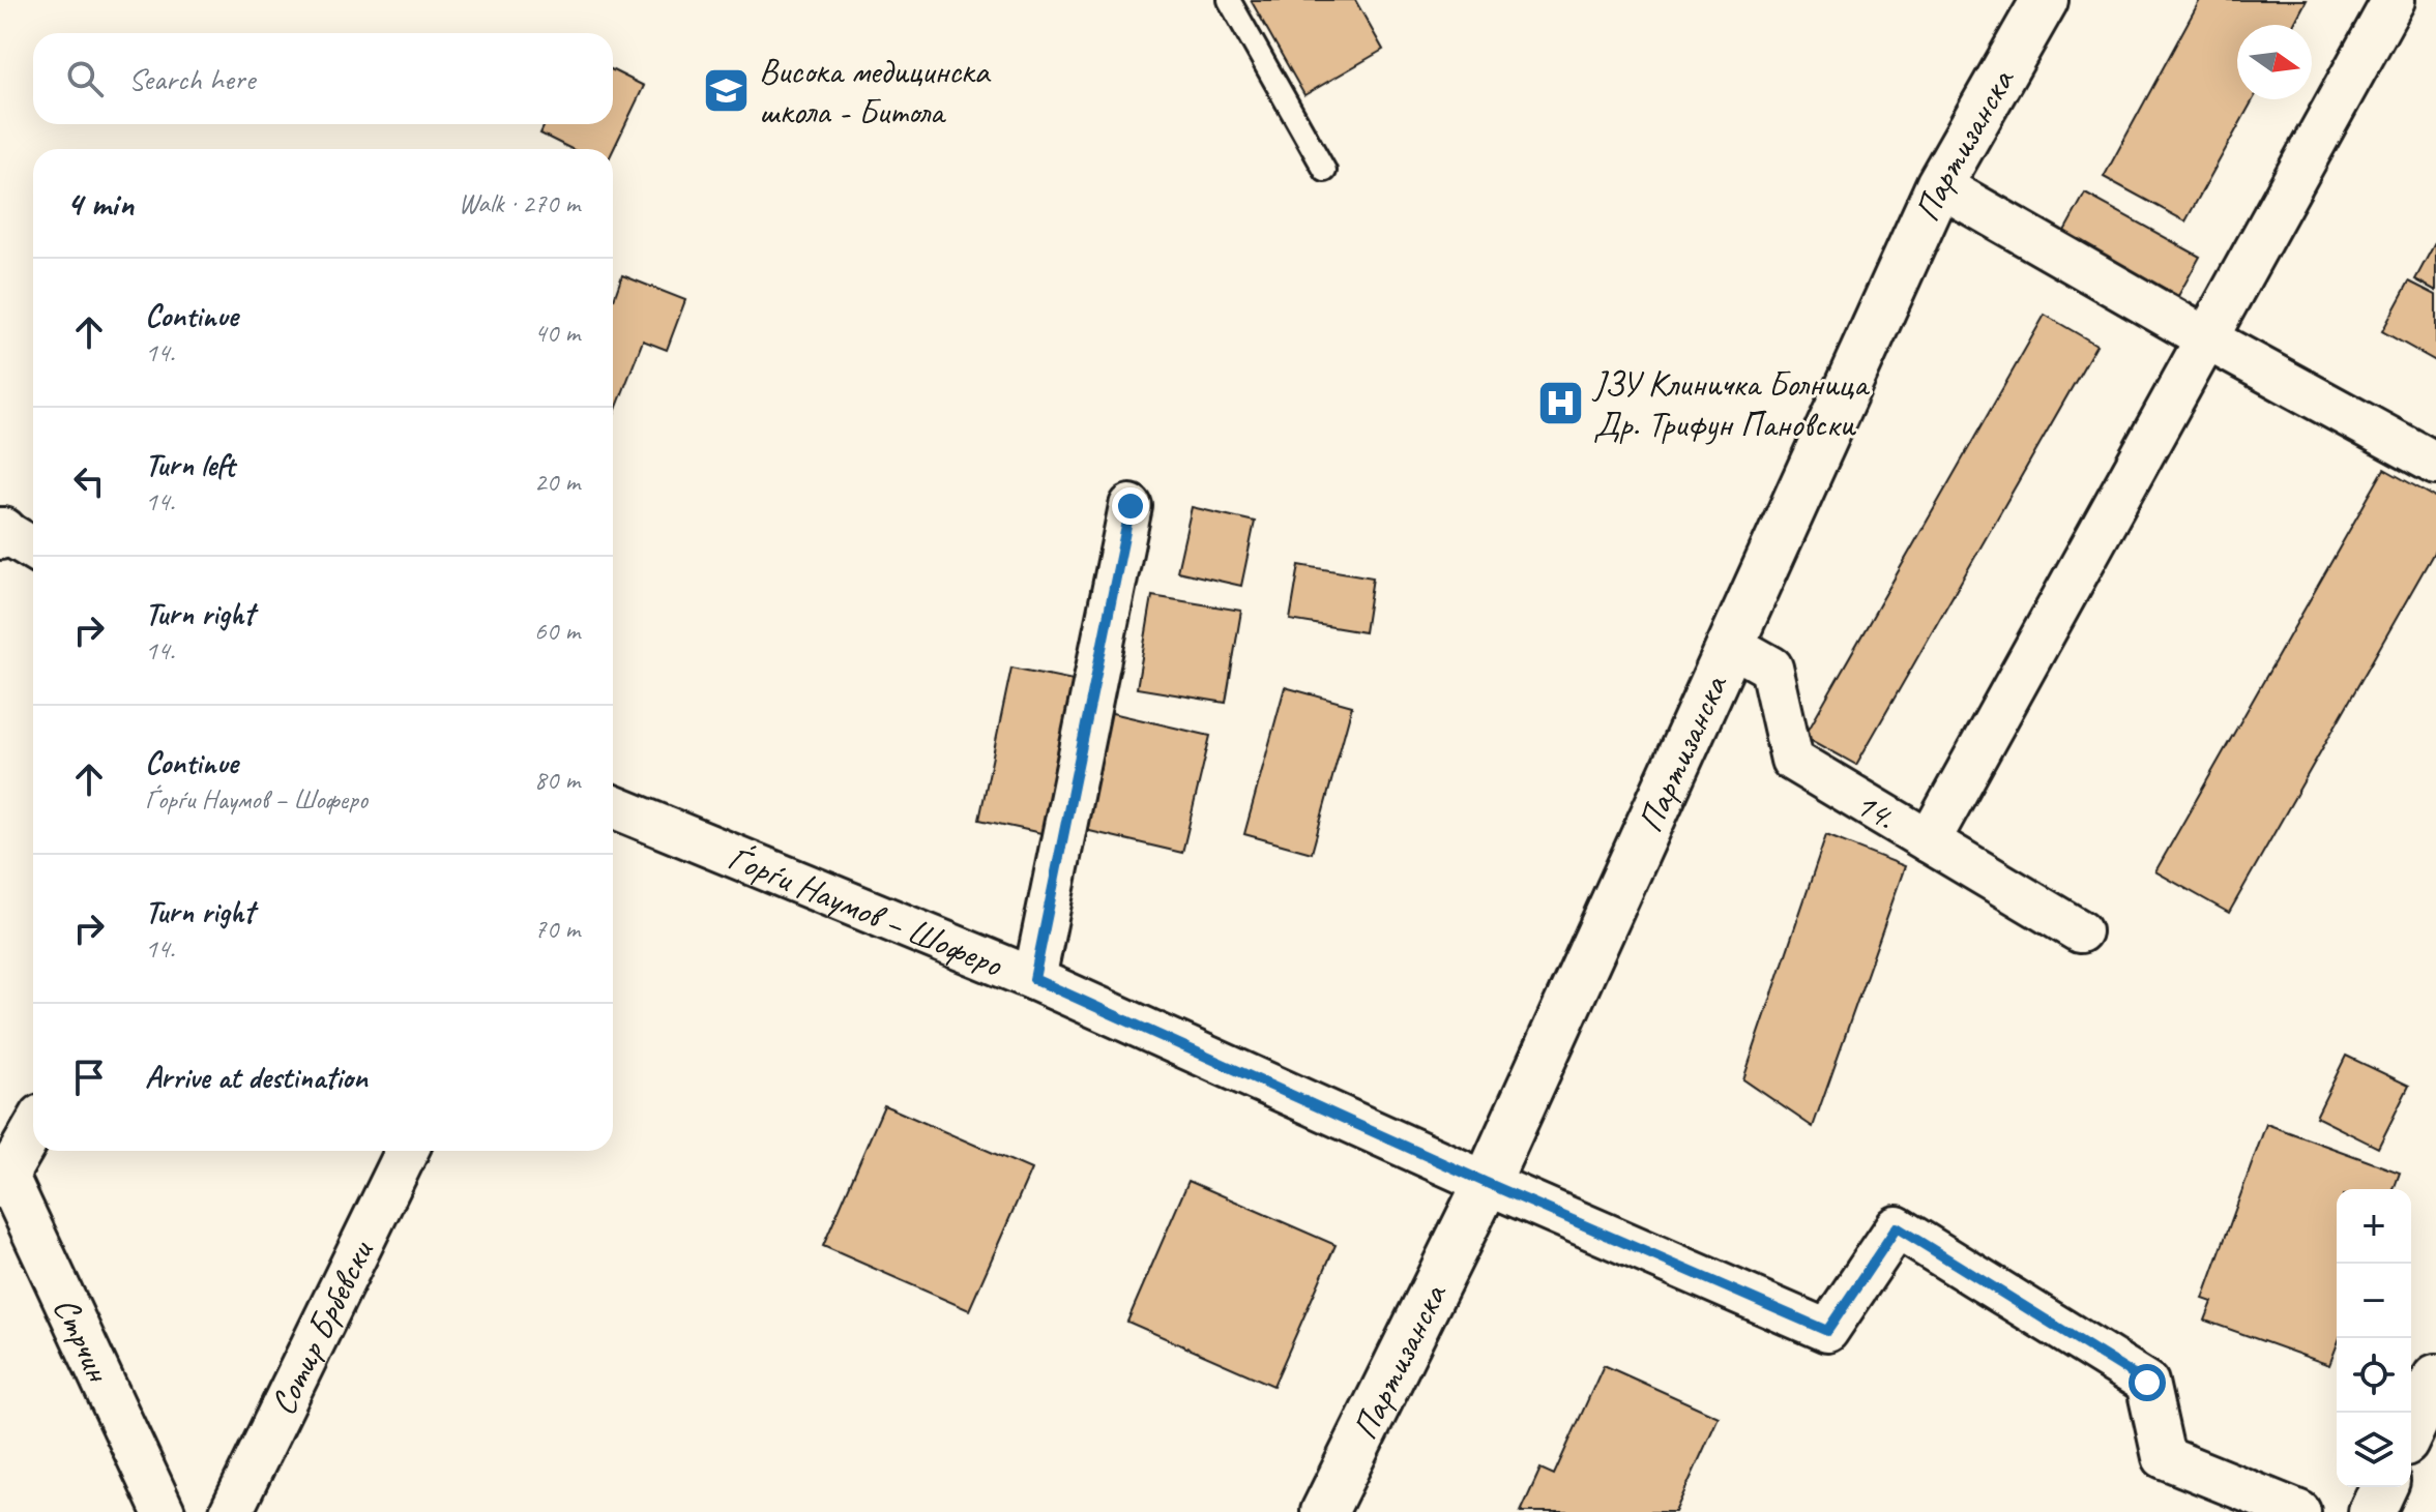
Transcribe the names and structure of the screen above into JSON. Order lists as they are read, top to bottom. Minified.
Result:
{"streets":{"street":["Партизанска","14.","Ѓорѓи Наумов – Шоферо","Сотир Брбевски","Стрчин"]},"crossings":[["Партизанска","14."],["Партизанска","Ѓорѓи Наумов – Шоферо"]],"places":{"school or university":["Висока медицинска школа - Битола"],"hospital":["ЈЗУ Клиничка Болница Др. Трифун Пановски"]},"north":"right","page":{"search":"Search here","heading":["4 min","Walk · 270 m"],"list":[["Continue","14.","40 m"],["Turn left","14.","20 m"],["Turn right","14.","60 m"],["Continue","Ѓорѓи Наумов – Шоферо","80 m"],["Turn right","14.","70 m"],"Arrive at destination"],"map_buttons":["+","−"]}}
